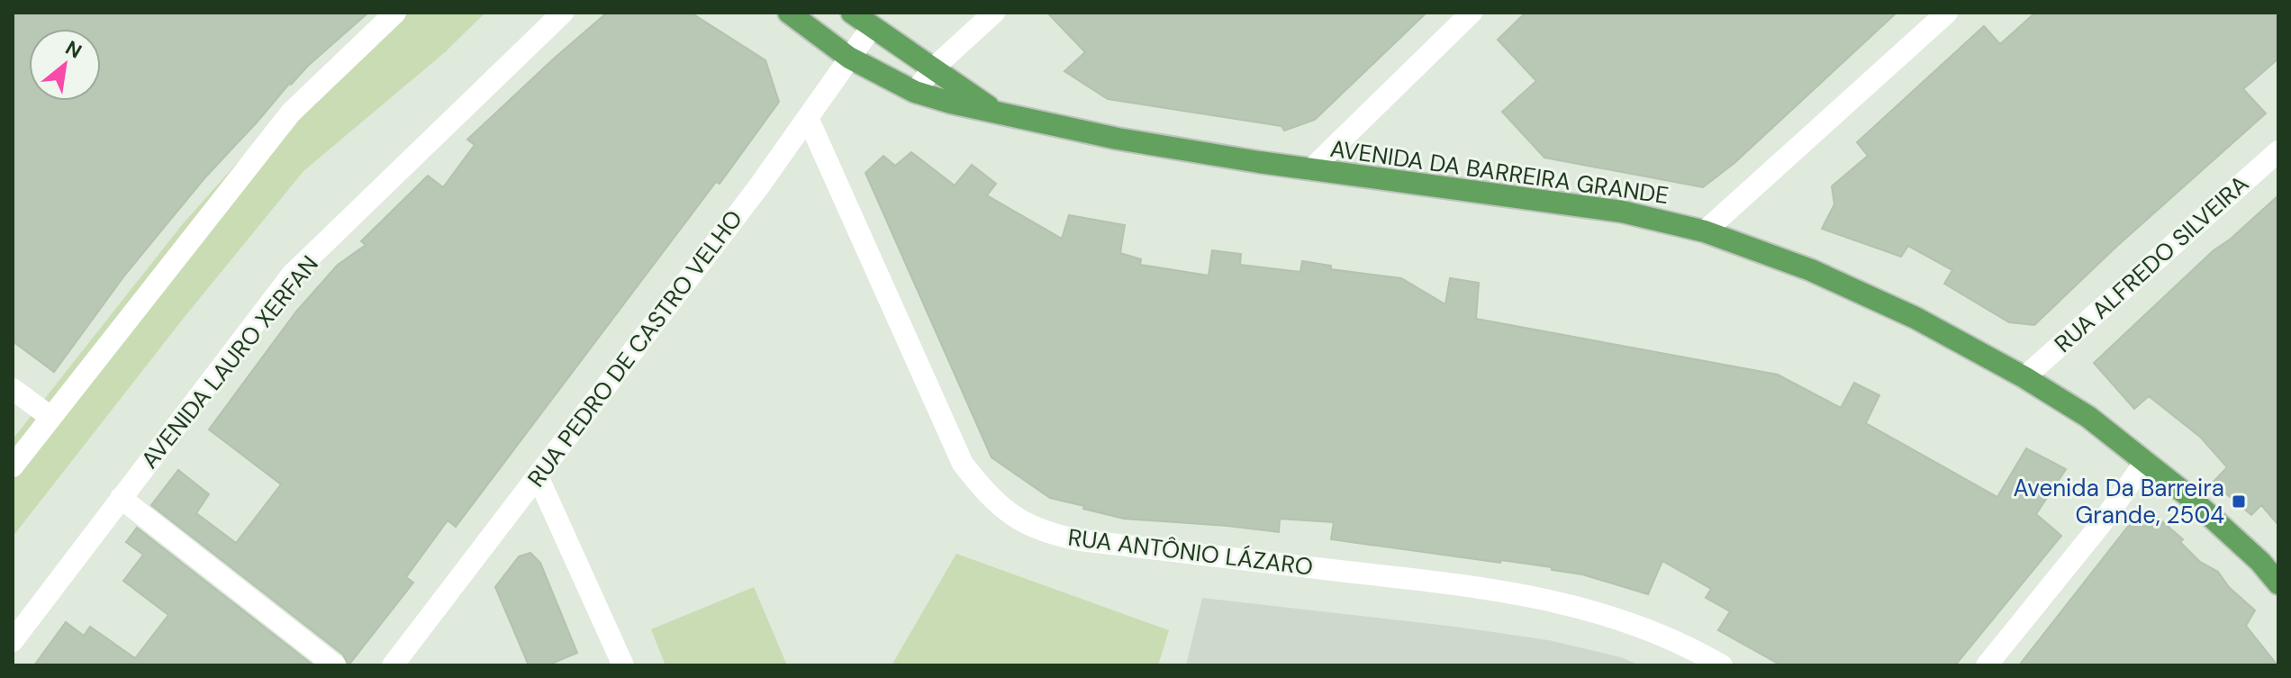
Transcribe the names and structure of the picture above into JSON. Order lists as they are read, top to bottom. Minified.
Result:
{"streets":{"main road":["AVENIDA DA BARREIRA GRANDE"],"street":["RUA ALFREDO SILVEIRA","RUA PEDRO DE CASTRO VELHO","AVENIDA LAURO XERFAN","RUA ANTÔNIO LÁZARO"]},"crossings":[["AVENIDA DA BARREIRA GRANDE","RUA ALFREDO SILVEIRA"],["AVENIDA DA BARREIRA GRANDE","RUA PEDRO DE CASTRO VELHO"],["RUA PEDRO DE CASTRO VELHO","RUA ANTÔNIO LÁZARO"]],"places":{"transit":["Avenida Da Barreira Grande, 2504"]},"north":"top right"}
